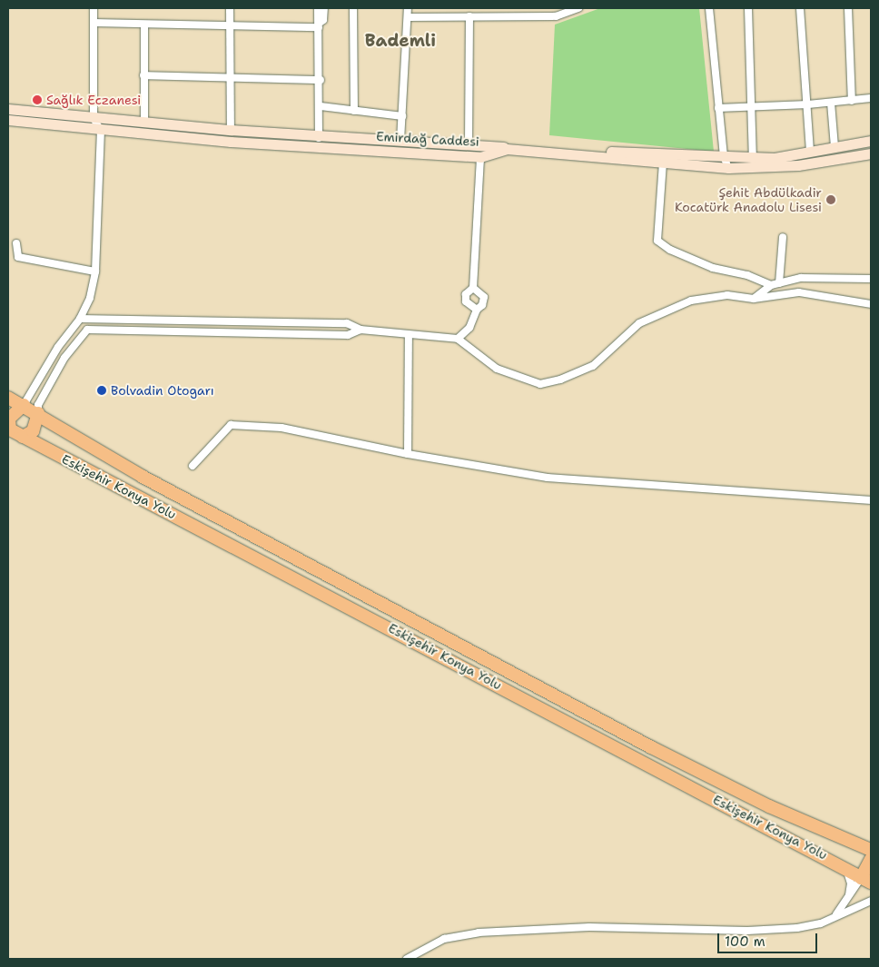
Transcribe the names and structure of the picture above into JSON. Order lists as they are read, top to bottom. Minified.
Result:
{"streets":{"highway":["Eskişehir Konya Yolu"],"main road":["Emirdağ Caddesi"]},"districts":["Bademli"],"places":["Sağlık Eczanesi","Şehit Abdülkadir Kocatürk Anadolu Lisesi","Bolvadin Otogarı"],"scale_bar":"100 m"}
